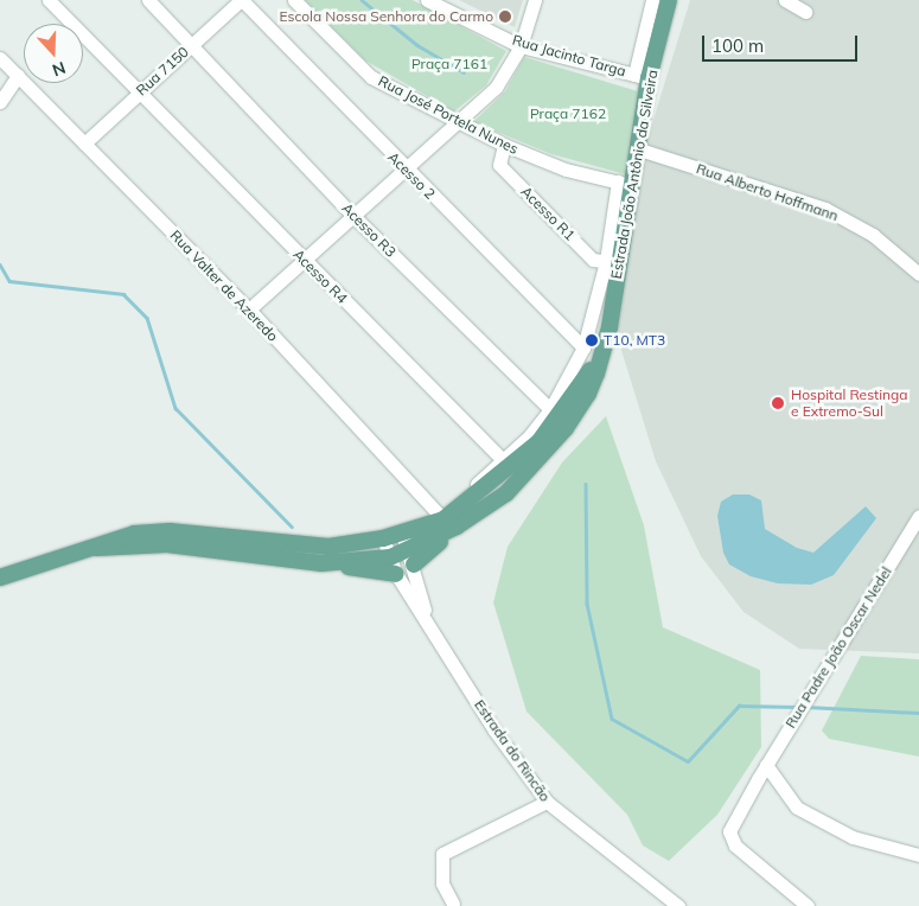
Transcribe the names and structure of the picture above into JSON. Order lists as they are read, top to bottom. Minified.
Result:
{"streets":{"main road":["Estrada João Antônio da Silveira"],"street":["Rua Jacinto Targa","Rua 7150","Rua José Portela Nunes","Acesso 2","Rua Alberto Hoffmann","Acesso R1","Acesso R3","Acesso R4","Rua Valter de Azeredo","Rua Padre João Oscar Nedel","Estrada do Rincão"]},"crossings":[["Rua Jacinto Targa","Estrada João Antônio da Silveira"],["Rua 7150","Acesso 2"],["Rua 7150","Acesso R3"],["Rua 7150","Acesso R4"],["Rua 7150","Rua Valter de Azeredo"],["Rua José Portela Nunes","Estrada João Antônio da Silveira"],["Rua José Portela Nunes","Acesso R1"],["Estrada João Antônio da Silveira","Acesso 2"],["Estrada João Antônio da Silveira","Rua Alberto Hoffmann"],["Estrada João Antônio da Silveira","Acesso R1"],["Estrada João Antônio da Silveira","Acesso R3"],["Estrada João Antônio da Silveira","Acesso R4"],["Estrada João Antônio da Silveira","Rua Valter de Azeredo"],["Estrada João Antônio da Silveira","Estrada do Rincão"]],"parks":["Praça 7161","Praça 7162"],"places":["Escola Nossa Senhora do Carmo","T10, MT3","Hospital Restinga e Extremo-Sul"],"scale_bar":"100 m","north":"bottom"}
